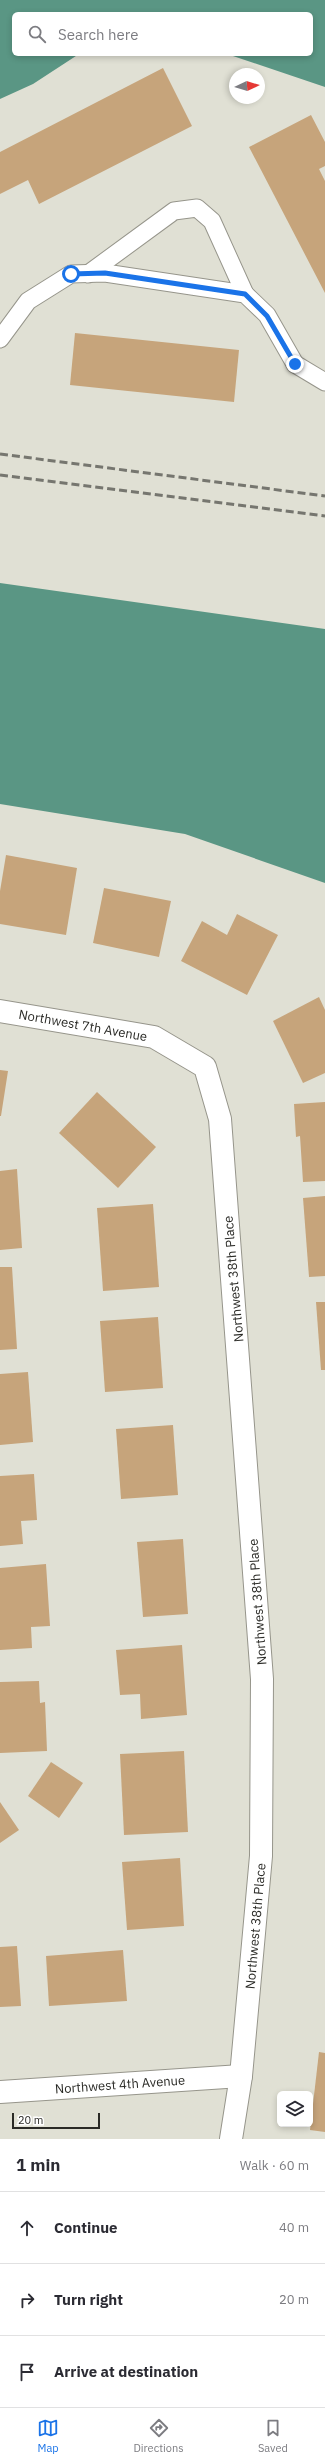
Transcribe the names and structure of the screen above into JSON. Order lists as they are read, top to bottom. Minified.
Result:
{"streets":{"street":["Northwest 7th Avenue","Northwest 38th Place","Northwest 4th Avenue"]},"crossings":[["Northwest 7th Avenue","Northwest 38th Place"],["Northwest 38th Place","Northwest 4th Avenue"]],"scale_bar":"20 m","north":"right","page":{"search":"Search here","scale":"20 m","heading":["1 min","Walk · 60 m"],"list":[["Continue","40 m"],["Turn right","20 m"],"Arrive at destination"],"nav":["Map","Directions","Saved"]}}
